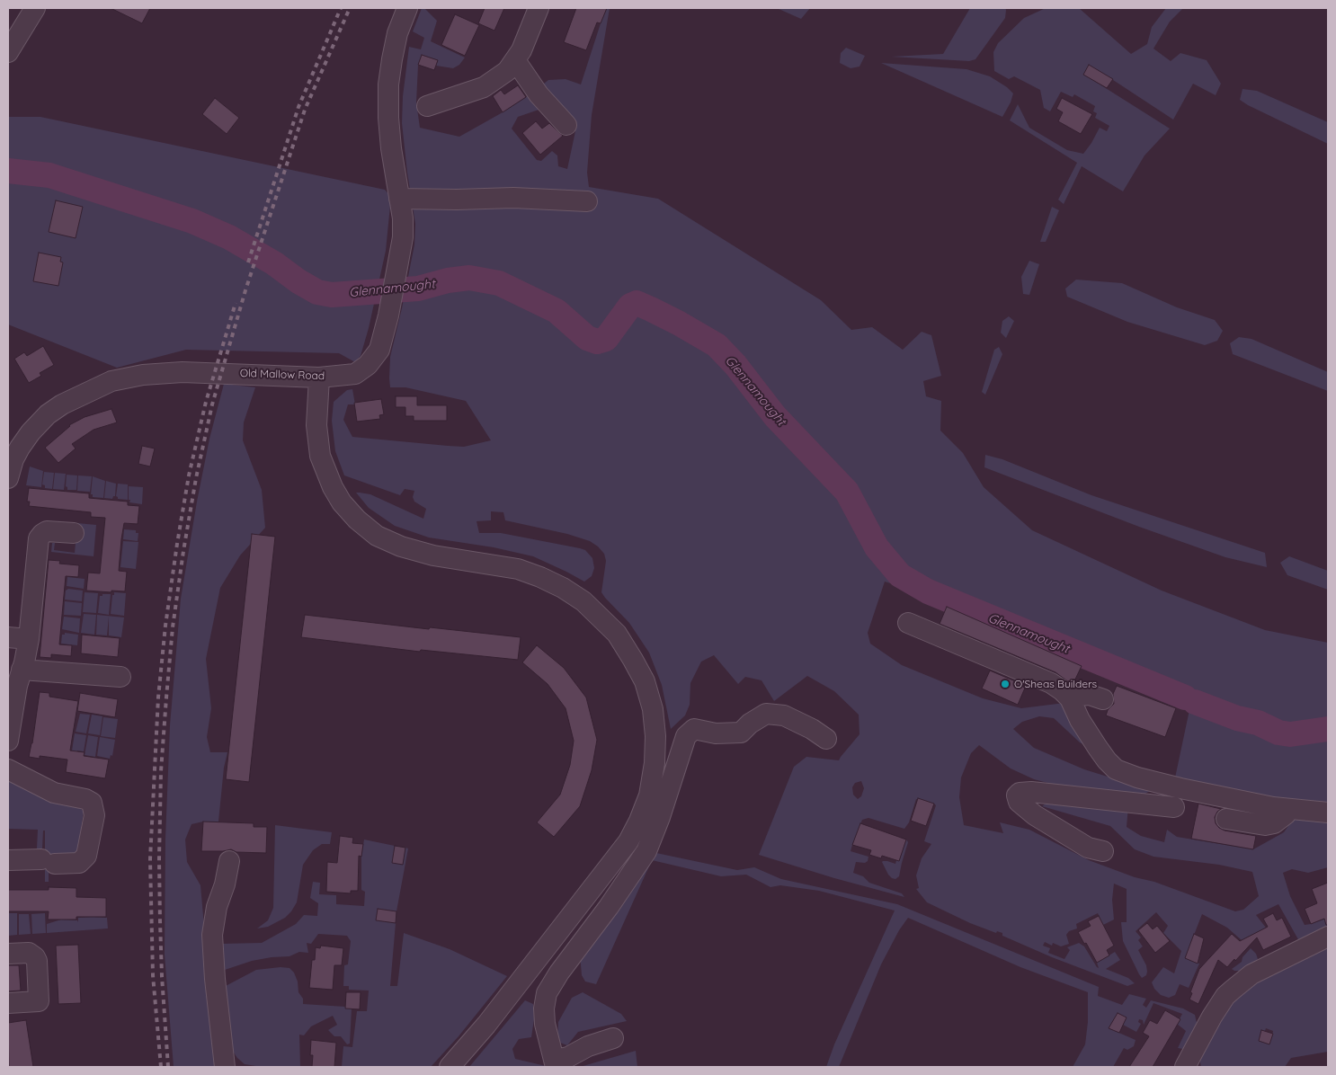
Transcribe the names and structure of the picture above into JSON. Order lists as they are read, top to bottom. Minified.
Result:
{"streets":{"street":["Old Mallow Road"]},"water":["Glennamought"],"places":["O'Sheas Builders"]}
